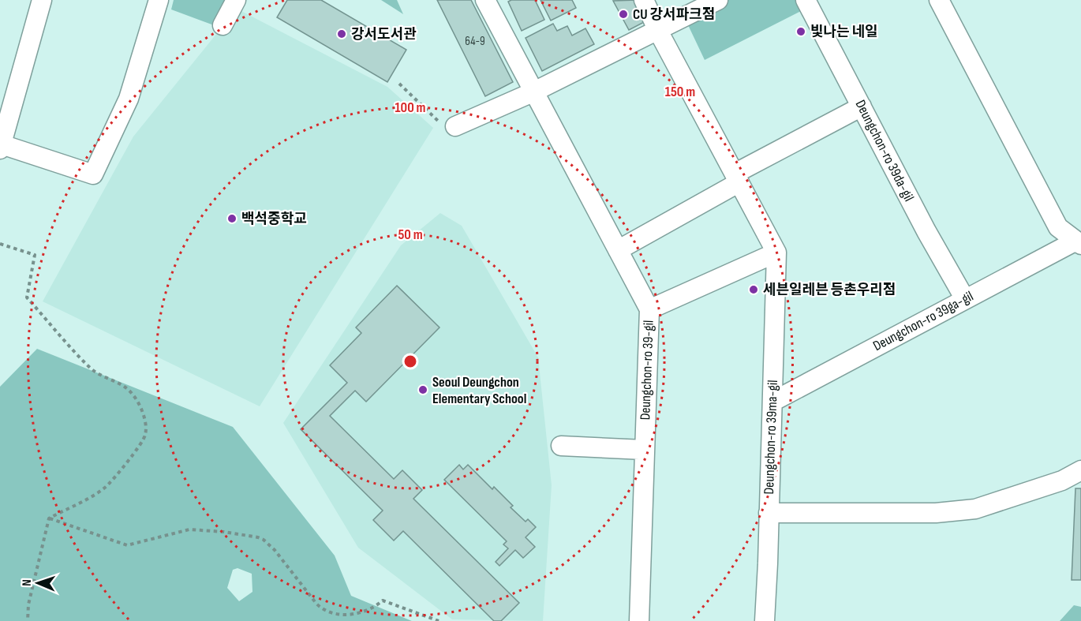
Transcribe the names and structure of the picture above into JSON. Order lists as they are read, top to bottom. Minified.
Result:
{"streets":{"street":["Deungchon-ro 39da-gil","Deungchon-ro 39ga-gil","Deungchon-ro 39-gil","Deungchon-ro 39ma-gil"]},"crossings":[["Deungchon-ro 39da-gil","Deungchon-ro 39ga-gil"],["Deungchon-ro 39ga-gil","Deungchon-ro 39ma-gil"]],"places":["CU 강서파크점","빛나는 네일","강서도서관","백석중학교","세븐일레븐 등촌우리점","Seoul Deungchon Elementary School"],"house_numbers":["64-9"],"north":"left","rings":["150 m","100 m","50 m"]}
